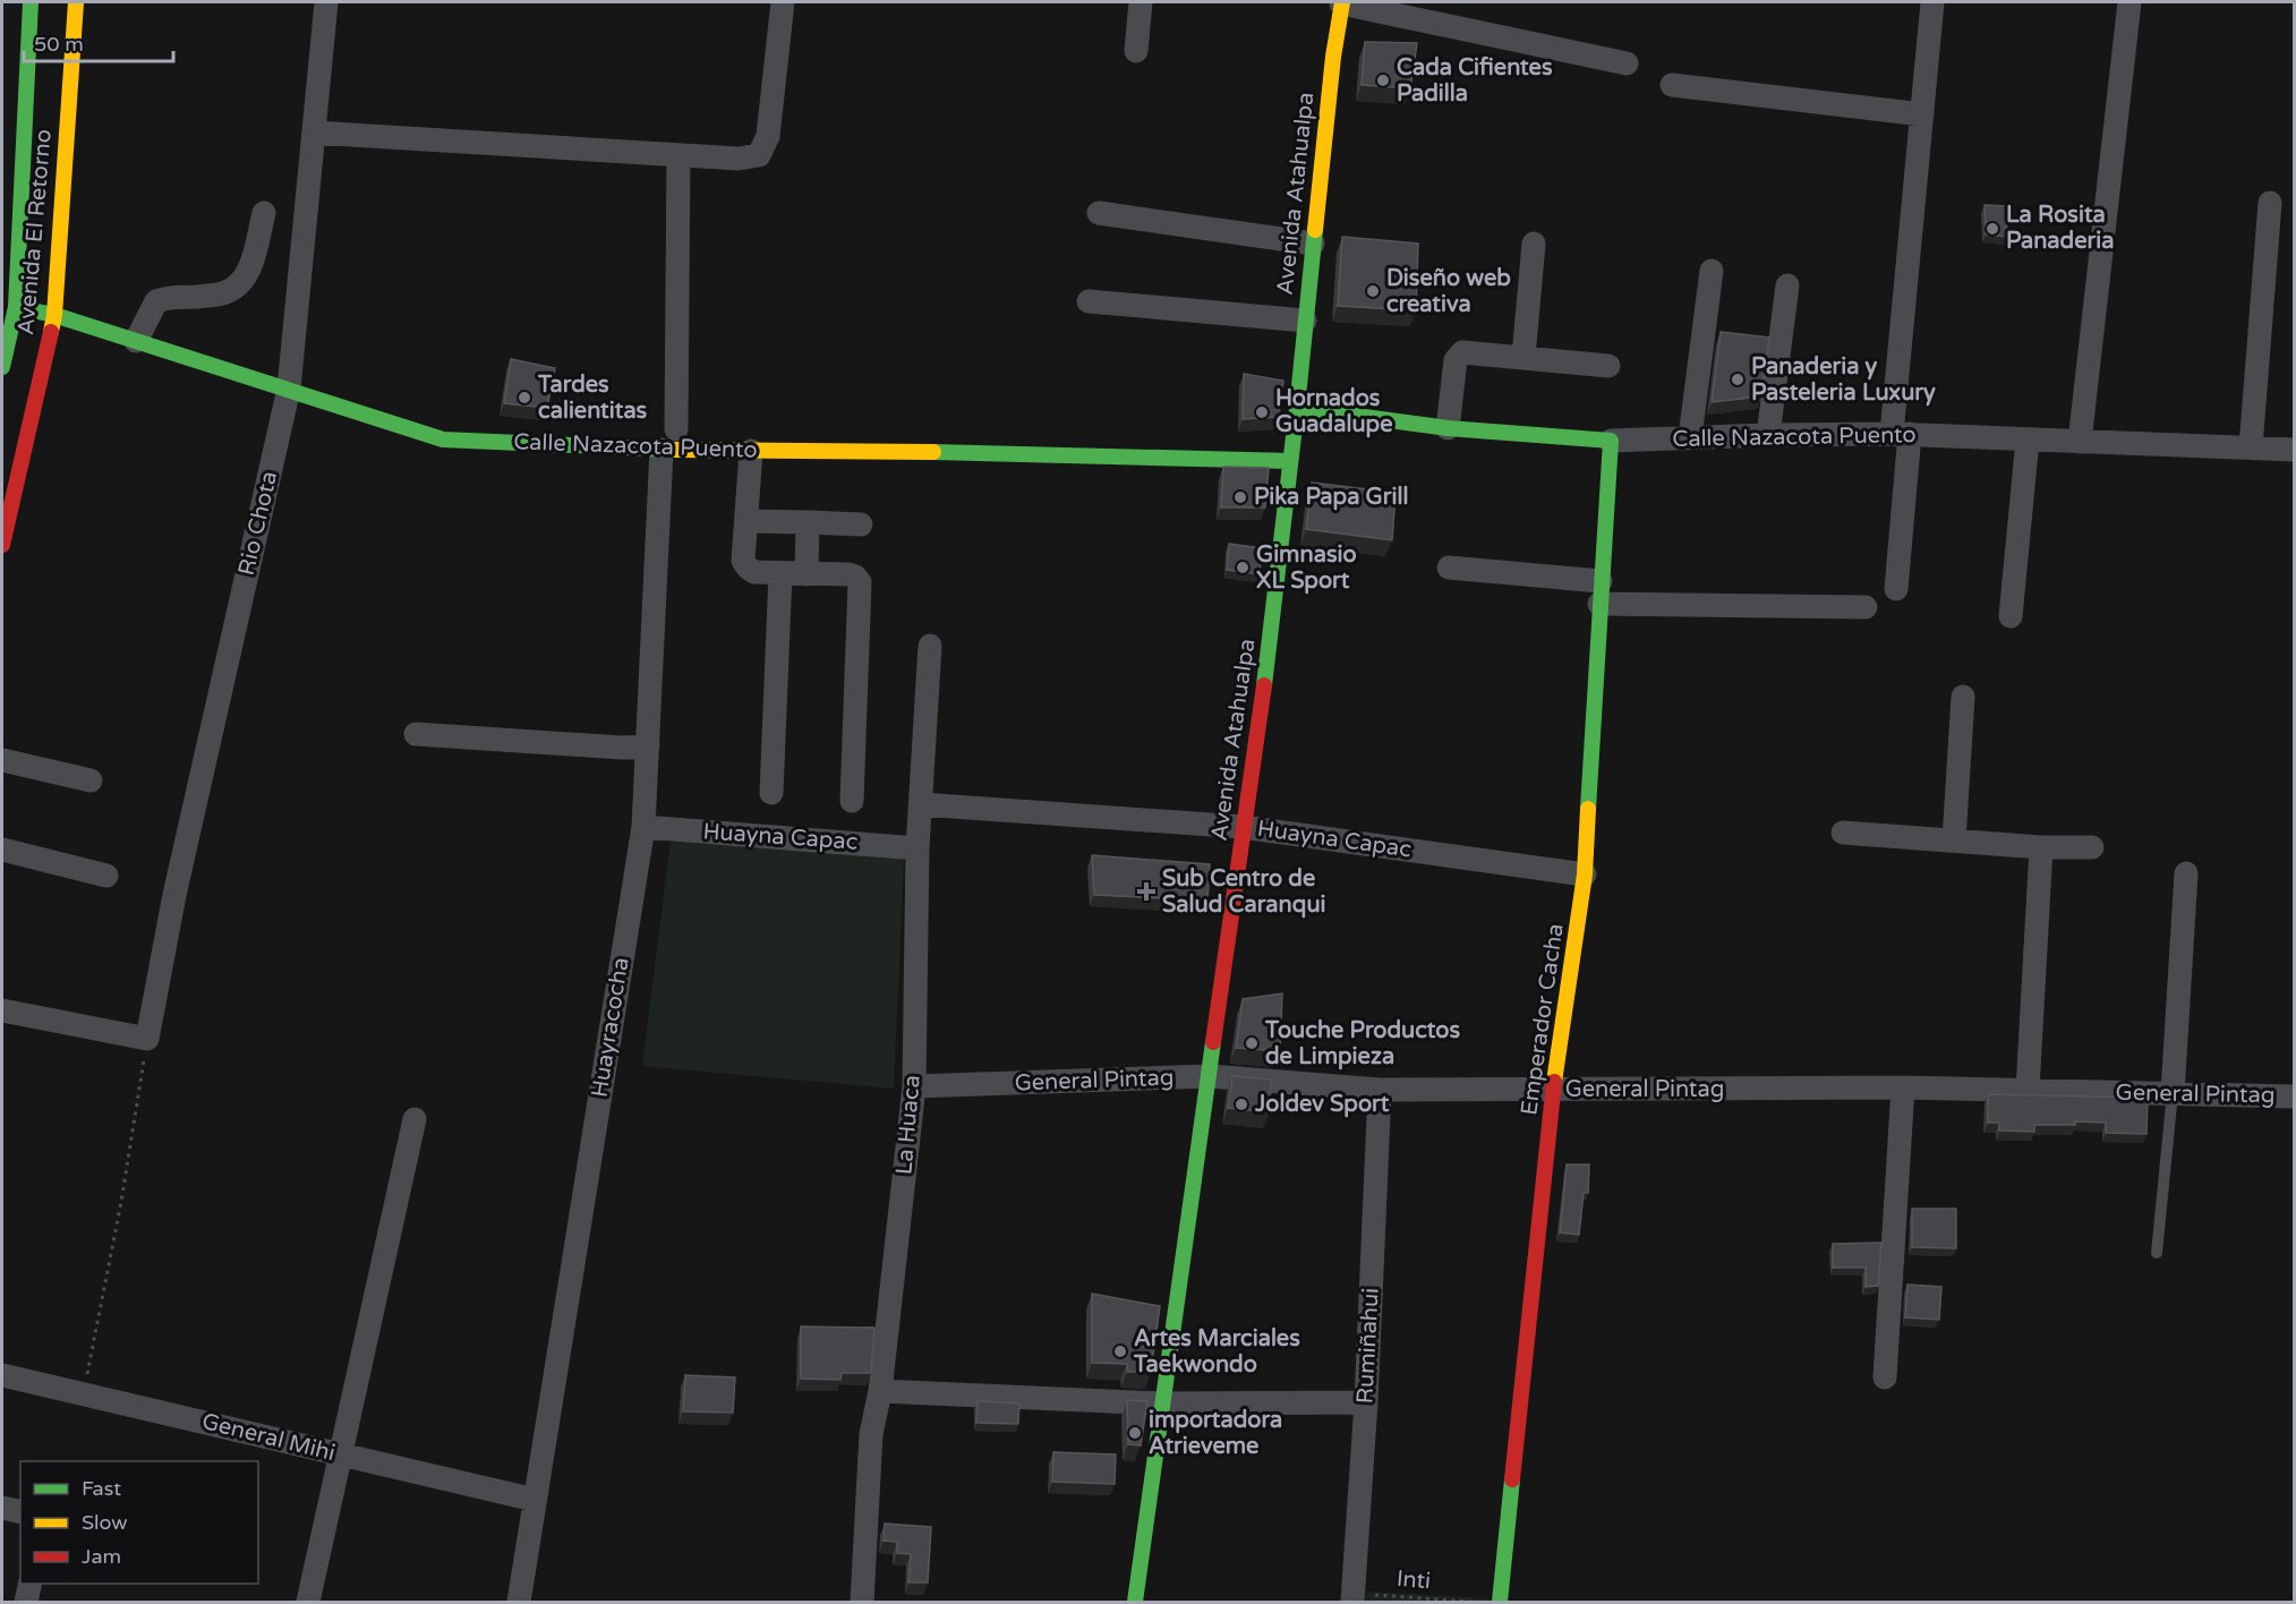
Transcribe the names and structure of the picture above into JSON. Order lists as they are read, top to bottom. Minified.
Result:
{"streets":{"street":["Avenida Atahualpa","Avenida El Retorno","Calle Nazacota Puento","Rio Chota","Huayna Capac","Emperador Cacha","Huayracocha","General Pintag","La Huaca","Rumiñahui","General Mihi"],"path":["Inti"]},"crossings":[["Avenida Atahualpa","Calle Nazacota Puento"],["Avenida Atahualpa","Huayna Capac"],["Avenida Atahualpa","General Pintag"],["Avenida El Retorno","Calle Nazacota Puento"],["Calle Nazacota Puento","Rio Chota"],["Calle Nazacota Puento","Emperador Cacha"],["Calle Nazacota Puento","Huayracocha"],["Huayna Capac","Emperador Cacha"],["Huayna Capac","Huayracocha"],["Huayna Capac","La Huaca"],["Emperador Cacha","General Pintag"],["Huayracocha","General Mihi"],["General Pintag","La Huaca"],["General Pintag","Rumiñahui"],["Rumiñahui","Inti"]],"places":{"other":["Cada Cifientes Padilla","La Rosita Panaderia","Diseño web creativa","Panaderia y Pasteleria Luxury","Tardes calientitas","Hornados Guadalupe","Pika Papa Grill","Gimnasio XL Sport","Touche Productos de Limpieza","Joldev Sport","Artes Marciales Taekwondo","importadora Atrieveme"],"health":["Sub Centro de Salud Caranqui"]},"legend":["Fast","Slow","Jam"],"scale_bar":"50 m"}
